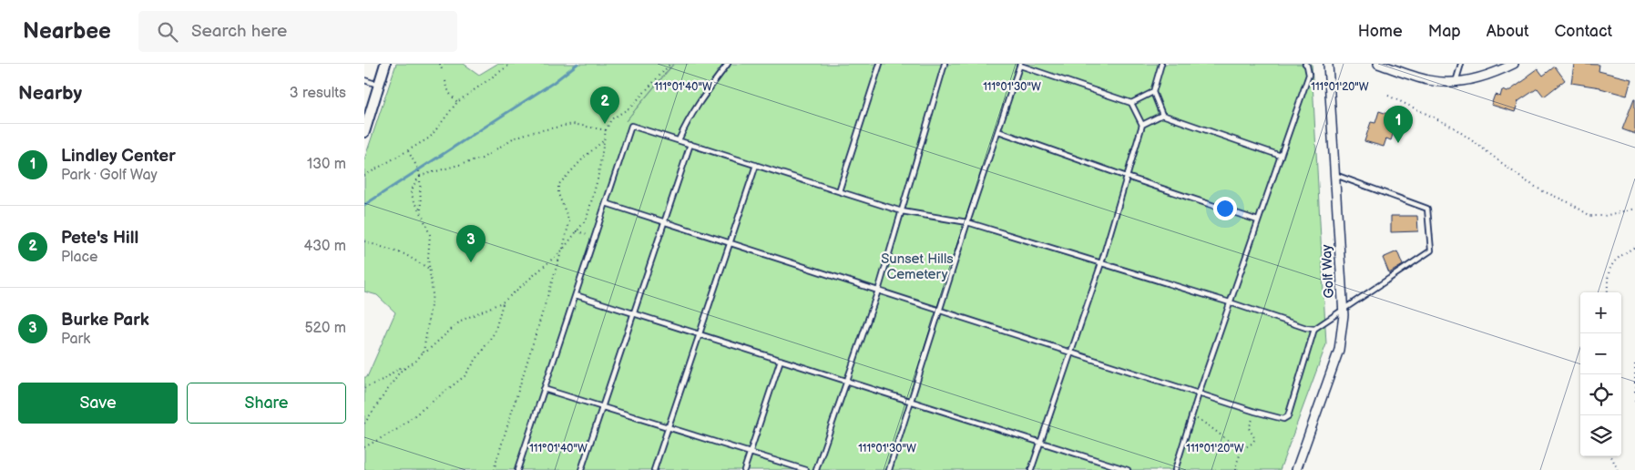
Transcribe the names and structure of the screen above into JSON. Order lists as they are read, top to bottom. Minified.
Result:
{"streets":{"street":["Golf Way"]},"parks":["Sunset Hills Cemetery"],"page":{"header":"Nearbee","search":"Search here","nav":["Home","Map","About","Contact"],"heading":["Nearby","3 results"],"pins":["2","1","3"],"list":[{"mark":"1","name":"Lindley Center","note":"Park · Golf Way","value":"130 m"},{"mark":"2","name":"Pete's Hill","note":"Place","value":"430 m"},{"mark":"3","name":"Burke Park","note":"Park","value":"520 m"}],"map_buttons":["+","−"],"buttons":["Save","Share"]},"coordinates":["111°01'40\"W","111°01'30\"W","111°01'20\"W"]}
